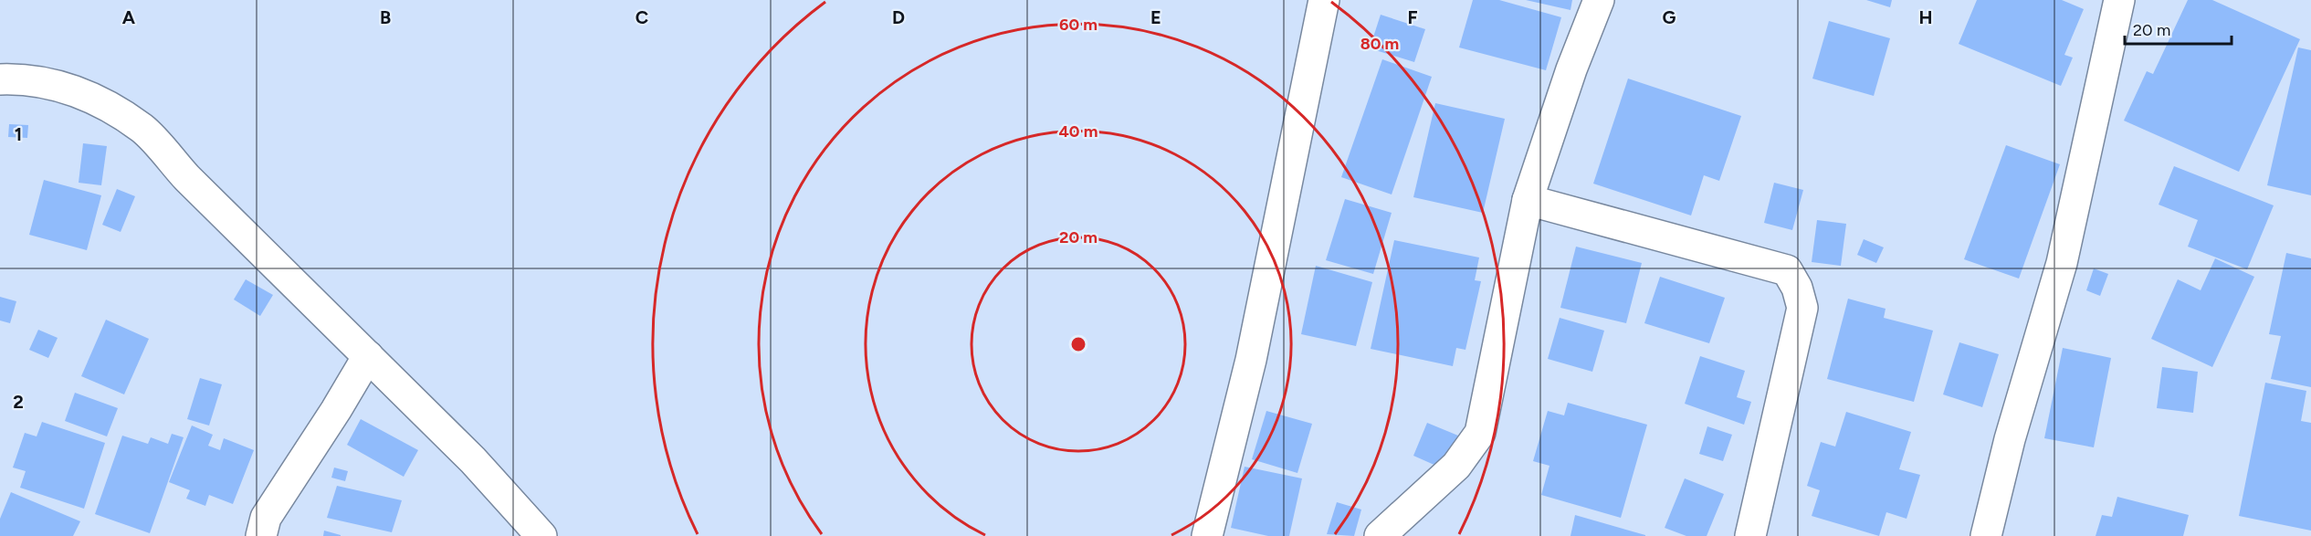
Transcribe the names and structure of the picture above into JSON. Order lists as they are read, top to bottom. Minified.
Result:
{"scale_bar":"20 m","grid":{"columns":["A","B","C","D","E","F","G","H"],"rows":["1","2"]},"rings":["60 m","80 m","40 m","20 m"]}
